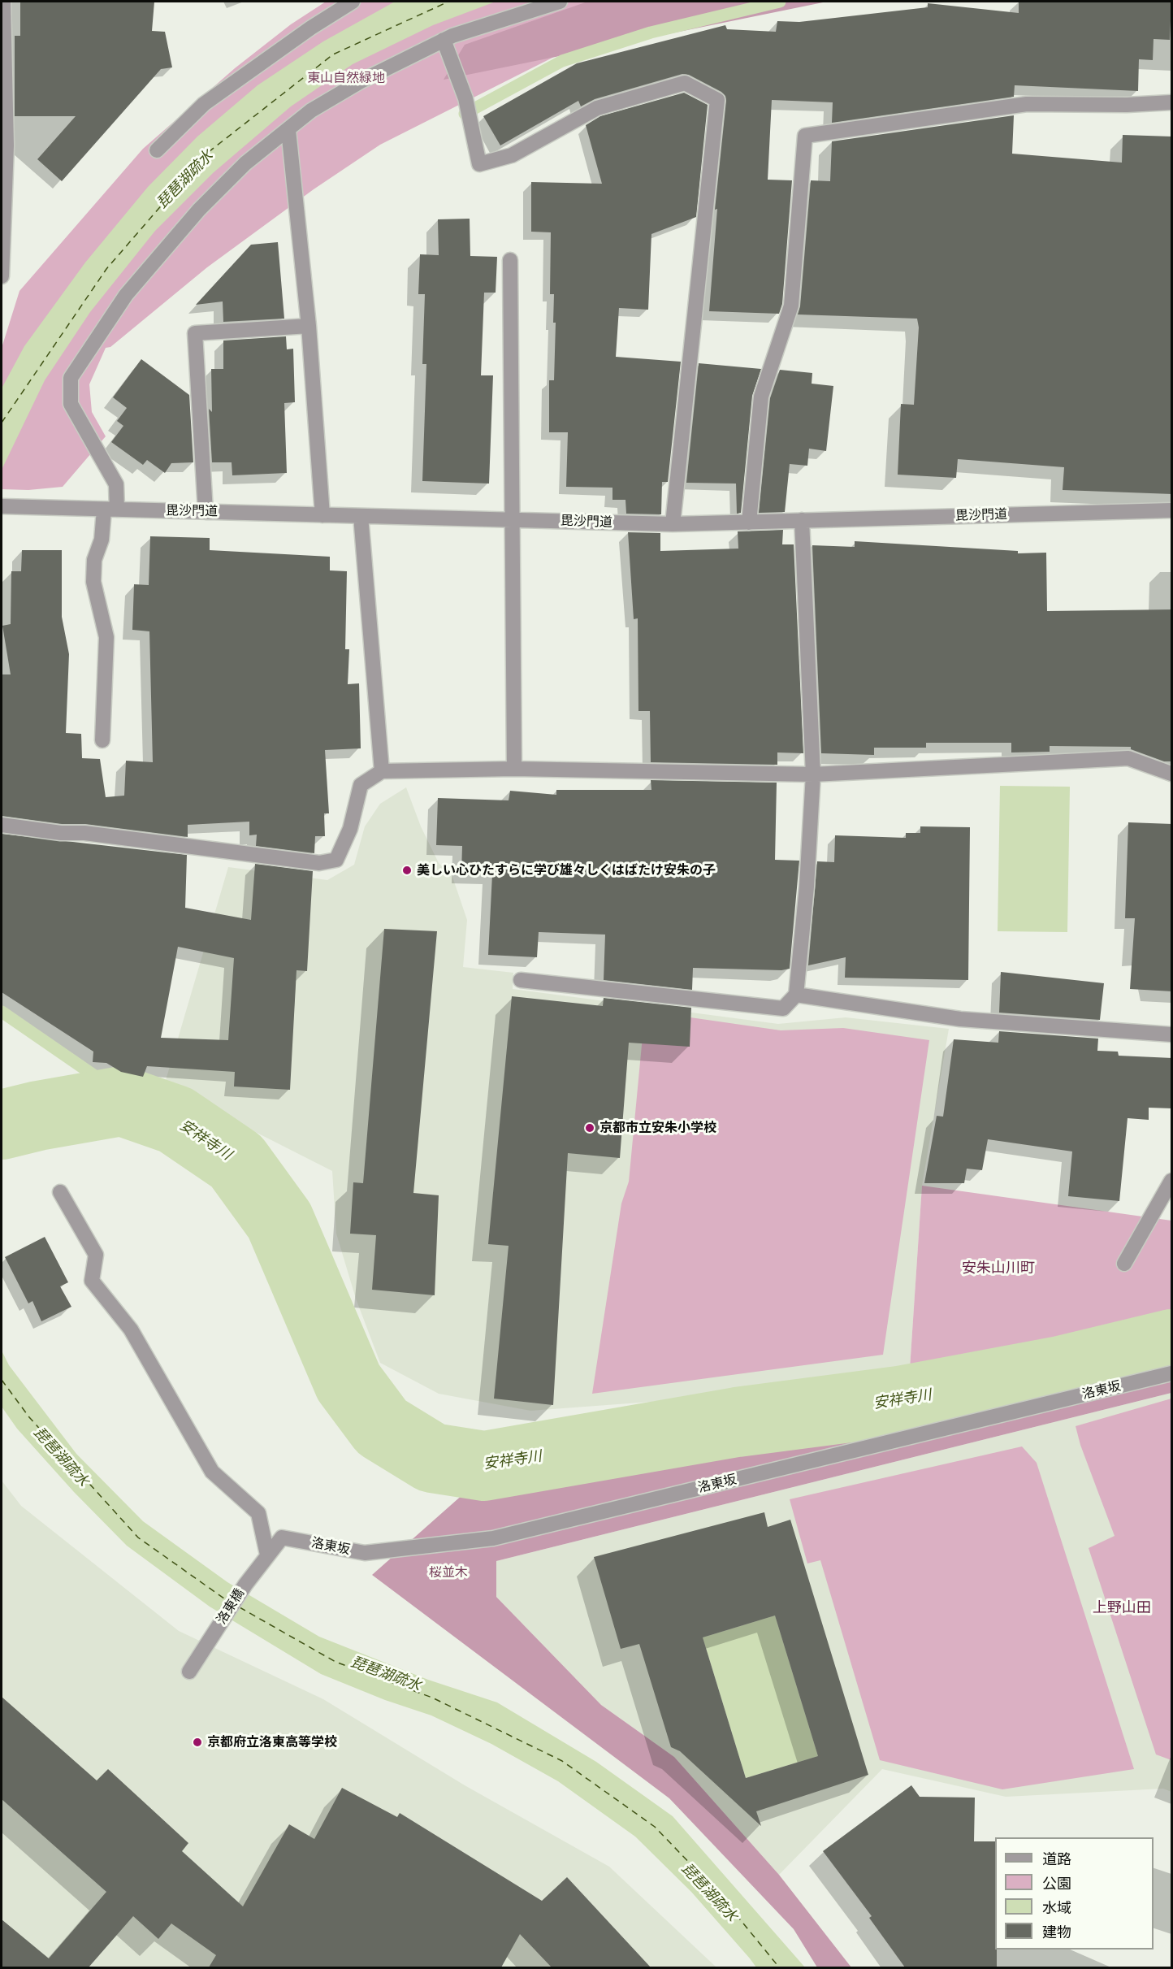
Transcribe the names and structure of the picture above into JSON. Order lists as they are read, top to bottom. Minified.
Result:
{"streets":{"street":["毘沙門道","洛東坂","洛東橋"]},"crossings":[["洛東坂","洛東橋"]],"districts":["安朱山川町","上野山田"],"water":["琵琶湖疏水","安祥寺川"],"parks":["東山自然緑地","桜並木"],"places":["美しい心ひたすらに学び雄々しくはばたけ安朱の子","京都市立安朱小学校","京都府立洛東高等学校"],"legend":["道路","公園","水域","建物"]}
